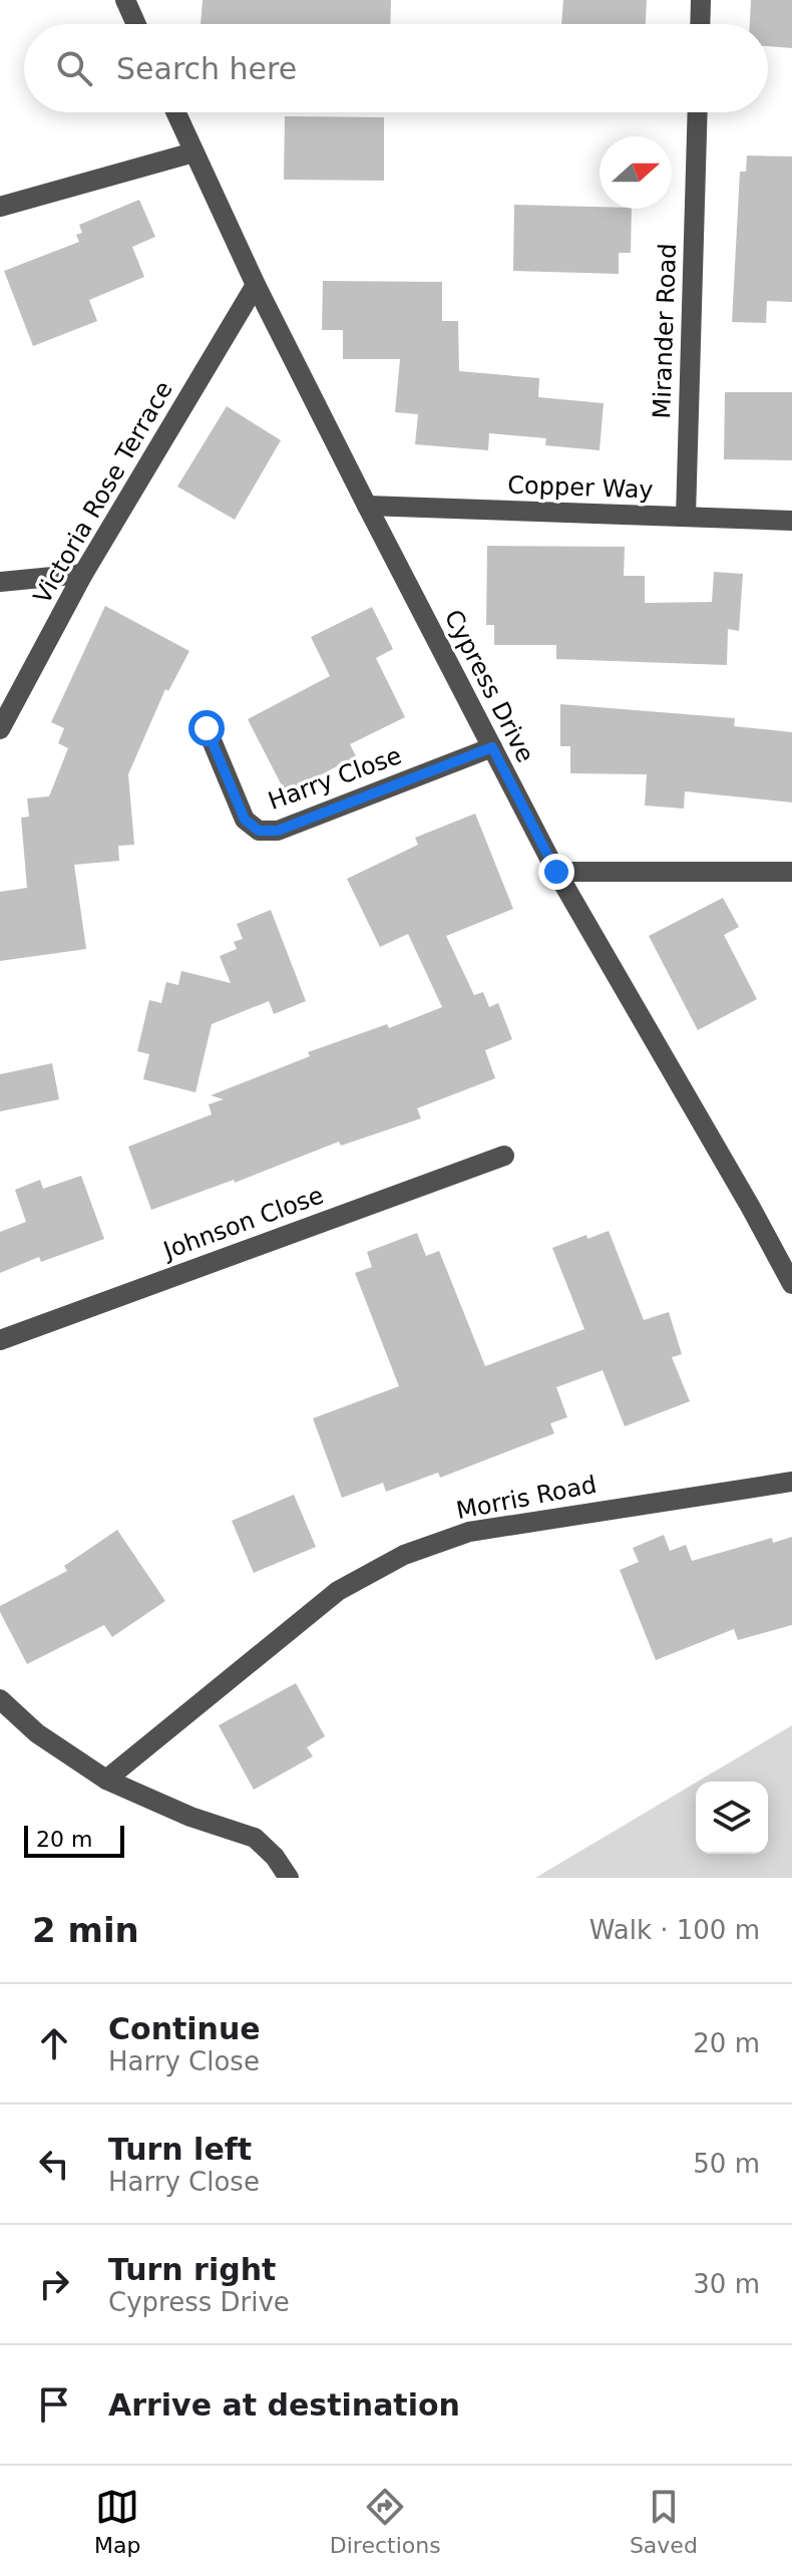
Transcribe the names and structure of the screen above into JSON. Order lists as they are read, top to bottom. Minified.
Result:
{"streets":{"street":["Mirander Road","Copper Way","Victoria Rose Terrace","Cypress Drive","Harry Close","Johnson Close","Morris Road"]},"crossings":[["Mirander Road","Copper Way"],["Copper Way","Cypress Drive"],["Victoria Rose Terrace","Cypress Drive"],["Cypress Drive","Harry Close"]],"scale_bar":"20 m","north":"right","page":{"search":"Search here","scale":"20 m","heading":["2 min","Walk · 100 m"],"list":[["Continue","Harry Close","20 m"],["Turn left","Harry Close","50 m"],["Turn right","Cypress Drive","30 m"],"Arrive at destination"],"nav":["Map","Directions","Saved"]}}
